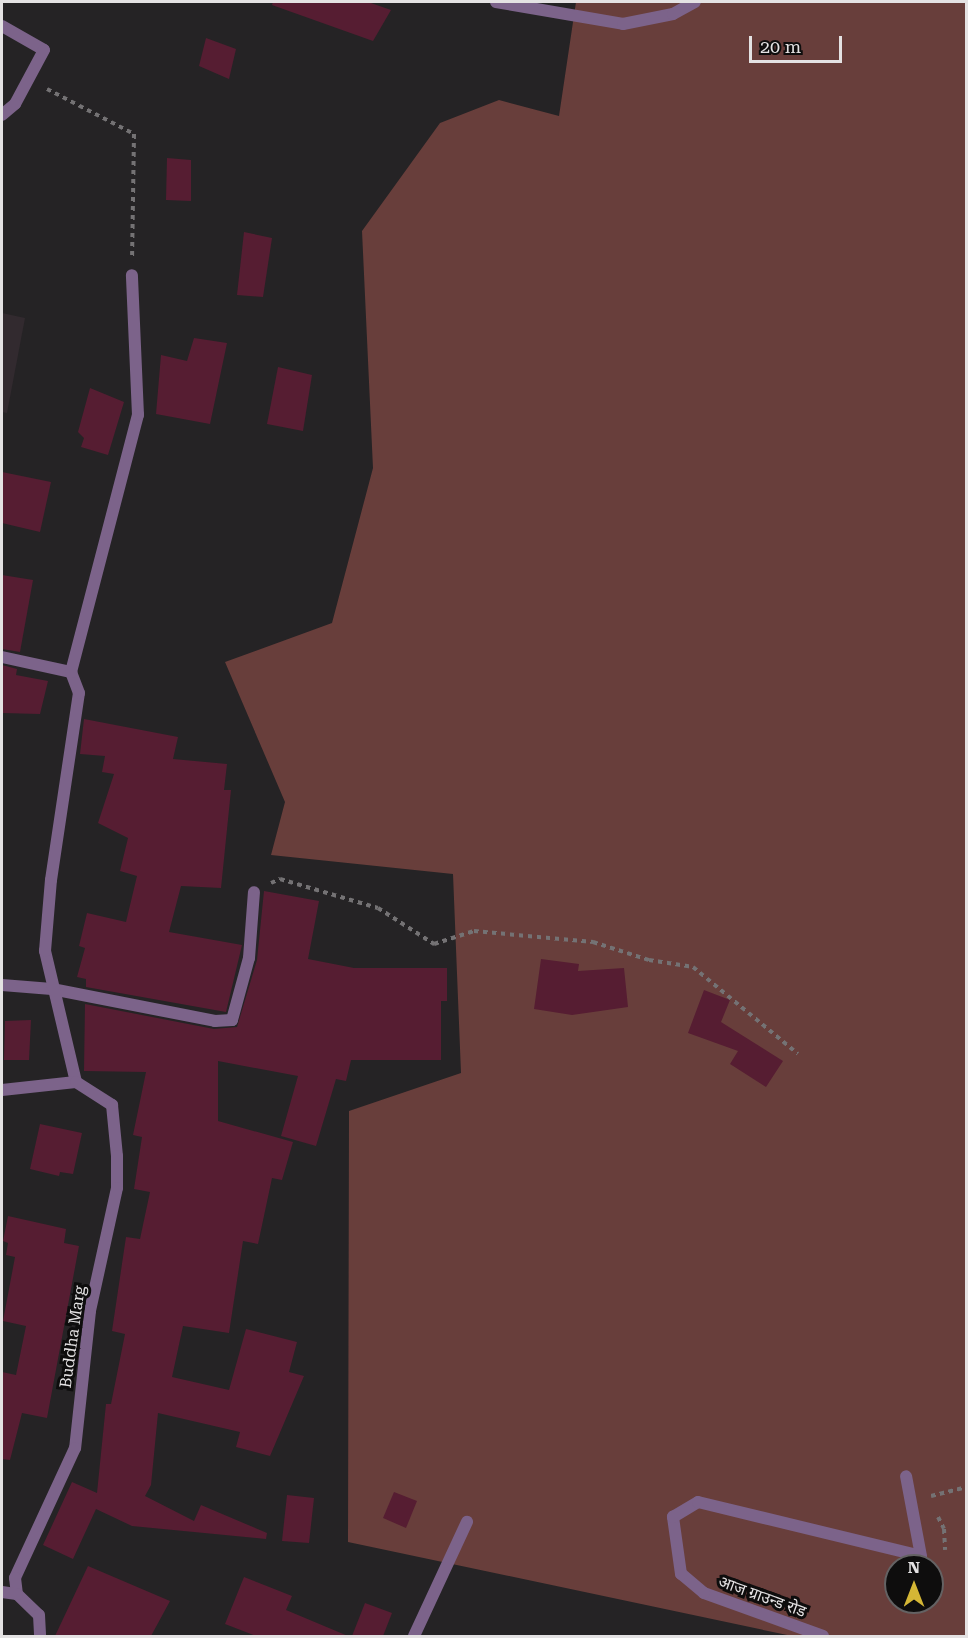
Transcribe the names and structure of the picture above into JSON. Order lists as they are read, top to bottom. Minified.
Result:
{"streets":{"street":["Buddha Marg","आज ग्राउन्ड रोड"]},"scale_bar":"20 m","north":"top"}
